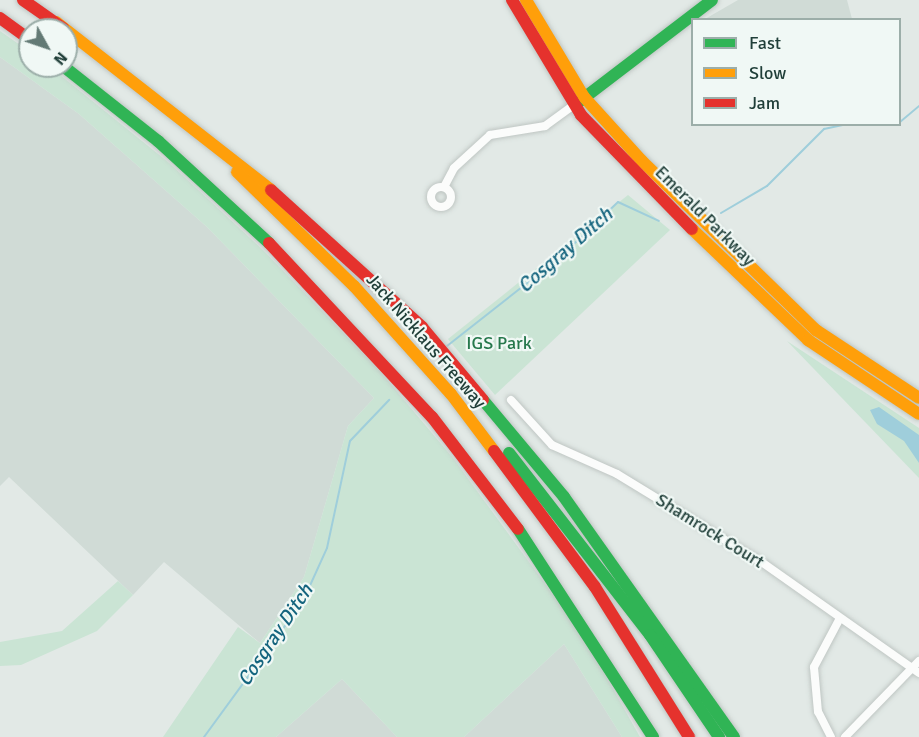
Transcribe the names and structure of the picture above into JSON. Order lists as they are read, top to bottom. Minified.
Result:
{"streets":{"main road":["Emerald Parkway","Jack Nicklaus Freeway"],"street":["Shamrock Court"]},"water":["Cosgray Ditch"],"parks":["IGS Park"],"legend":["Fast","Slow","Jam"],"north":"bottom right"}
